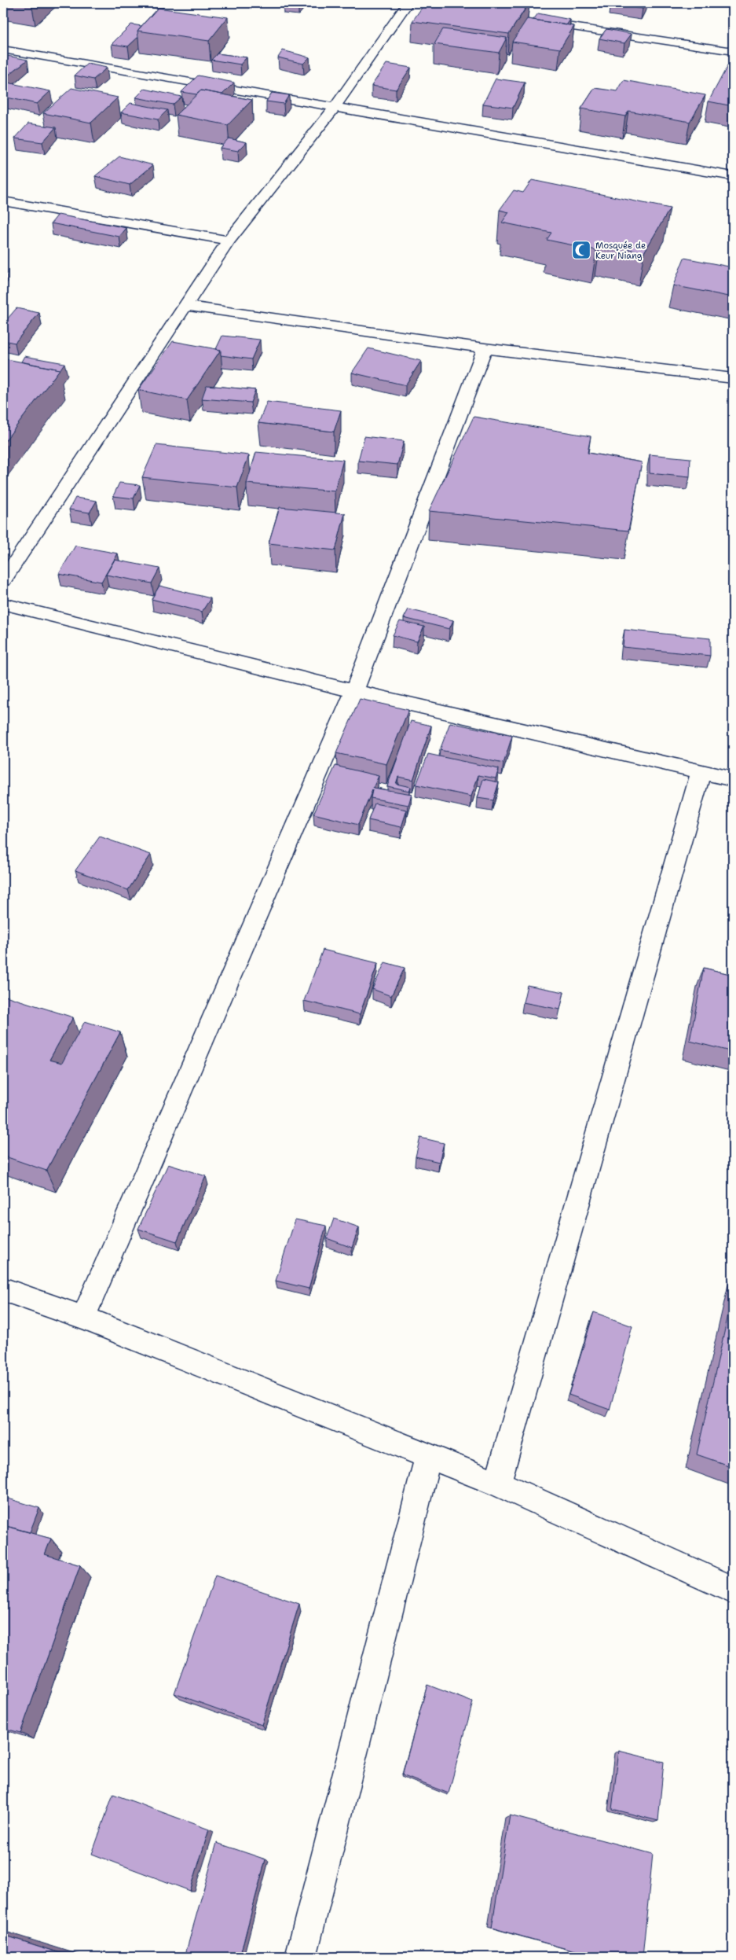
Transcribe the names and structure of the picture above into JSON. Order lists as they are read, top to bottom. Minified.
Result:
{"places":{"mosque":["Mosquée de Keur Niang"]}}
